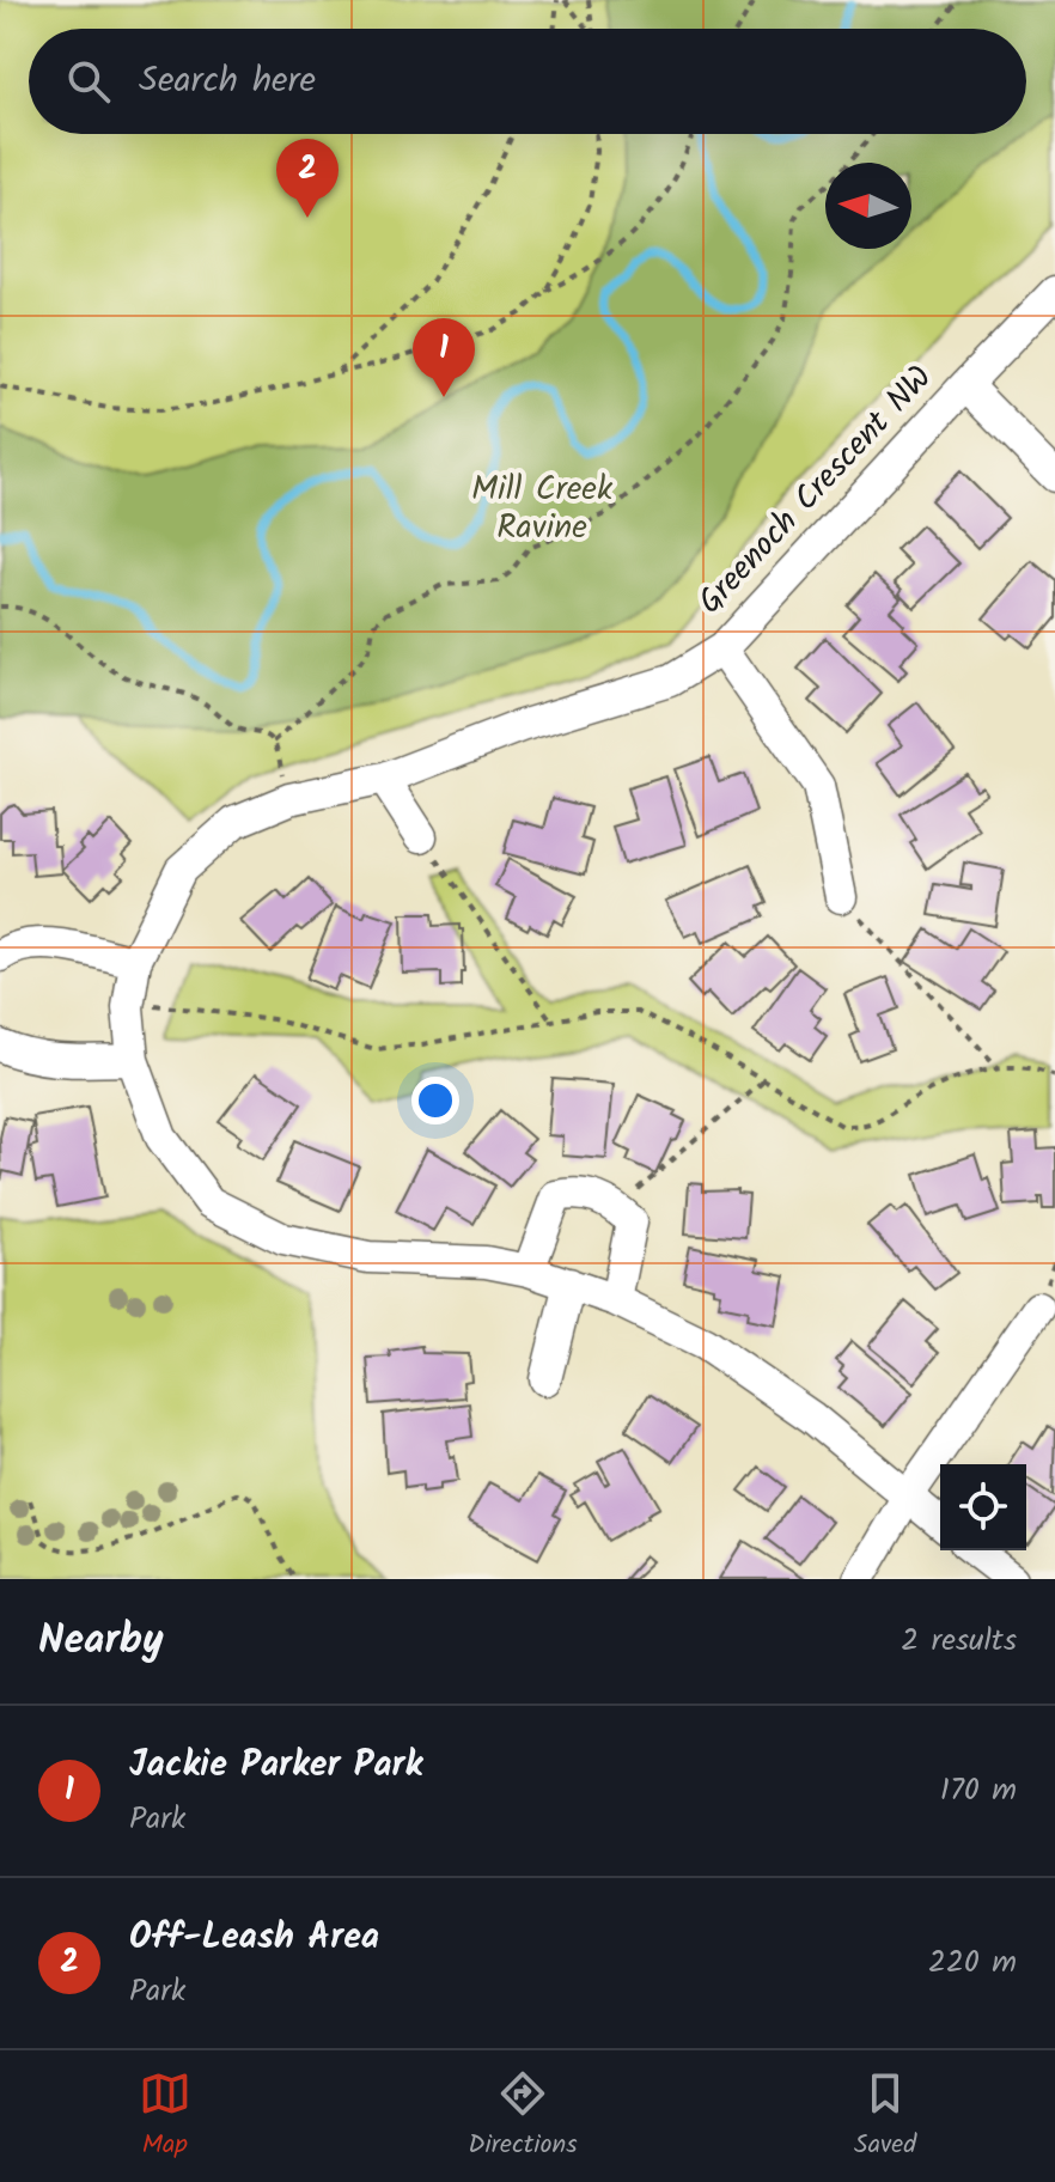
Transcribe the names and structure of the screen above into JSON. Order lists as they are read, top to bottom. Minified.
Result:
{"streets":{"street":["Greenoch Crescent NW"]},"parks":["Mill Creek Ravine"],"north":"left","page":{"search":"Search here","pins":["2","1"],"heading":["Nearby","2 results"],"list":[{"mark":"1","name":"Jackie Parker Park","note":"Park","value":"170 m"},{"mark":"2","name":"Off-Leash Area","note":"Park","value":"220 m"}],"nav":["Map","Directions","Saved"]}}
